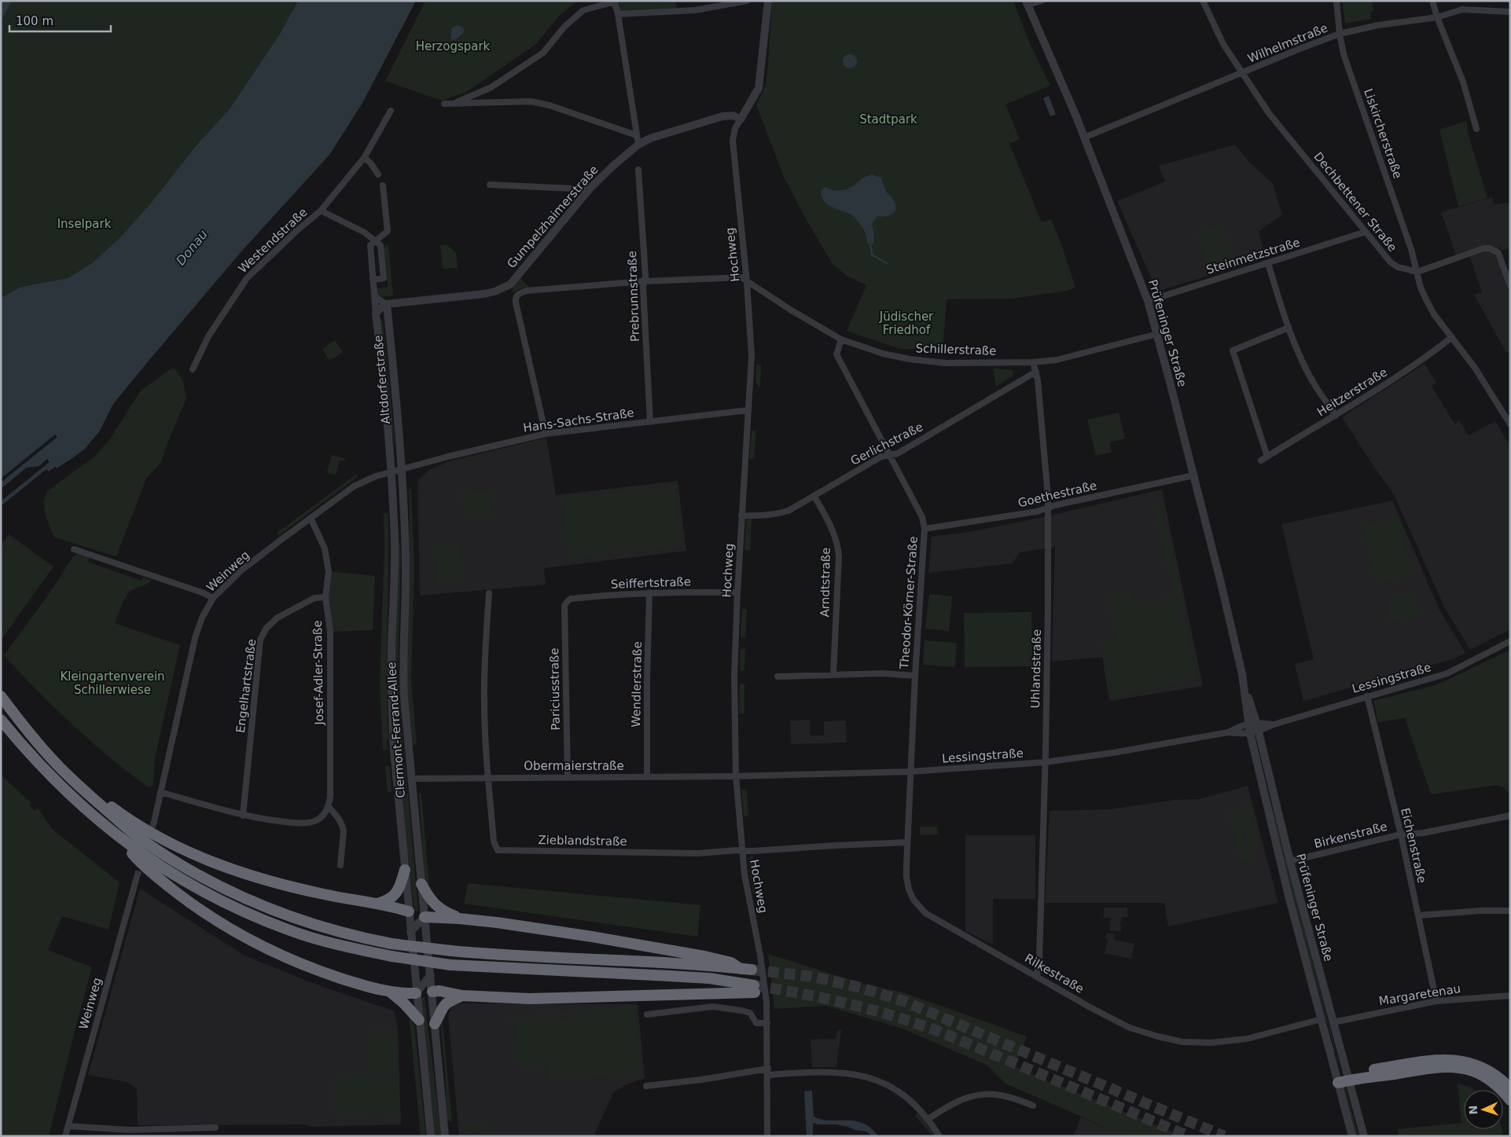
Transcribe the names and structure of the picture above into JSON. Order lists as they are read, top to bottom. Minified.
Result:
{"streets":{"street":["Wilhelmstraße","Liskircherstraße","Dechbettener Straße","Gumpelzhaimerstraße","Westendstraße","Hochweg","Steinmetzstraße","Prebrunnstraße","Prüfeninger Straße","Schillerstraße","Altdorferstraße","Heitzerstraße","Hans-Sachs-Straße","Gerlichstraße","Goethestraße","Weinweg","Arndtstraße","Seiffertstraße","Theodor-Körner-Straße","Uhlandstraße","Josef-Adler-Straße","Lessingstraße","Wendlerstraße","Engelhartstraße","Pariciusstraße","Clermont-Ferrand-Allee","Obermaierstraße","Birkenstraße","Zieblandstraße","Eichenstraße","Rilkestraße","Margaretenau"]},"crossings":[["Wilhelmstraße","Liskircherstraße"],["Wilhelmstraße","Dechbettener Straße"],["Wilhelmstraße","Prüfeninger Straße"],["Liskircherstraße","Dechbettener Straße"],["Dechbettener Straße","Steinmetzstraße"],["Gumpelzhaimerstraße","Hochweg"],["Gumpelzhaimerstraße","Altdorferstraße"],["Westendstraße","Altdorferstraße"],["Hochweg","Schillerstraße"],["Hochweg","Hans-Sachs-Straße"],["Hochweg","Gerlichstraße"],["Hochweg","Seiffertstraße"],["Hochweg","Lessingstraße"],["Hochweg","Obermaierstraße"],["Hochweg","Zieblandstraße"],["Steinmetzstraße","Prüfeninger Straße"],["Prebrunnstraße","Schillerstraße"],["Prebrunnstraße","Hans-Sachs-Straße"],["Prüfeninger Straße","Schillerstraße"],["Prüfeninger Straße","Goethestraße"],["Prüfeninger Straße","Lessingstraße"],["Prüfeninger Straße","Birkenstraße"],["Prüfeninger Straße","Rilkestraße"],["Prüfeninger Straße","Margaretenau"],["Schillerstraße","Hans-Sachs-Straße"],["Schillerstraße","Theodor-Körner-Straße"],["Schillerstraße","Uhlandstraße"],["Altdorferstraße","Hans-Sachs-Straße"],["Altdorferstraße","Weinweg"],["Altdorferstraße","Clermont-Ferrand-Allee"],["Hans-Sachs-Straße","Weinweg"],["Hans-Sachs-Straße","Clermont-Ferrand-Allee"],["Gerlichstraße","Arndtstraße"],["Gerlichstraße","Theodor-Körner-Straße"],["Gerlichstraße","Uhlandstraße"],["Goethestraße","Theodor-Körner-Straße"],["Goethestraße","Uhlandstraße"],["Weinweg","Josef-Adler-Straße"],["Weinweg","Clermont-Ferrand-Allee"],["Seiffertstraße","Wendlerstraße"],["Seiffertstraße","Pariciusstraße"],["Theodor-Körner-Straße","Lessingstraße"],["Theodor-Körner-Straße","Rilkestraße"],["Uhlandstraße","Lessingstraße"],["Uhlandstraße","Rilkestraße"],["Josef-Adler-Straße","Engelhartstraße"],["Lessingstraße","Obermaierstraße"],["Lessingstraße","Eichenstraße"],["Lessingstraße","Rilkestraße"],["Wendlerstraße","Obermaierstraße"],["Pariciusstraße","Obermaierstraße"],["Clermont-Ferrand-Allee","Obermaierstraße"],["Obermaierstraße","Zieblandstraße"],["Birkenstraße","Eichenstraße"],["Eichenstraße","Margaretenau"]],"water":["Donau"],"parks":["Herzogspark","Stadtpark","Inselpark","Jüdischer Friedhof","Kleingartenverein Schillerwiese"],"scale_bar":"100 m","north":"left"}
